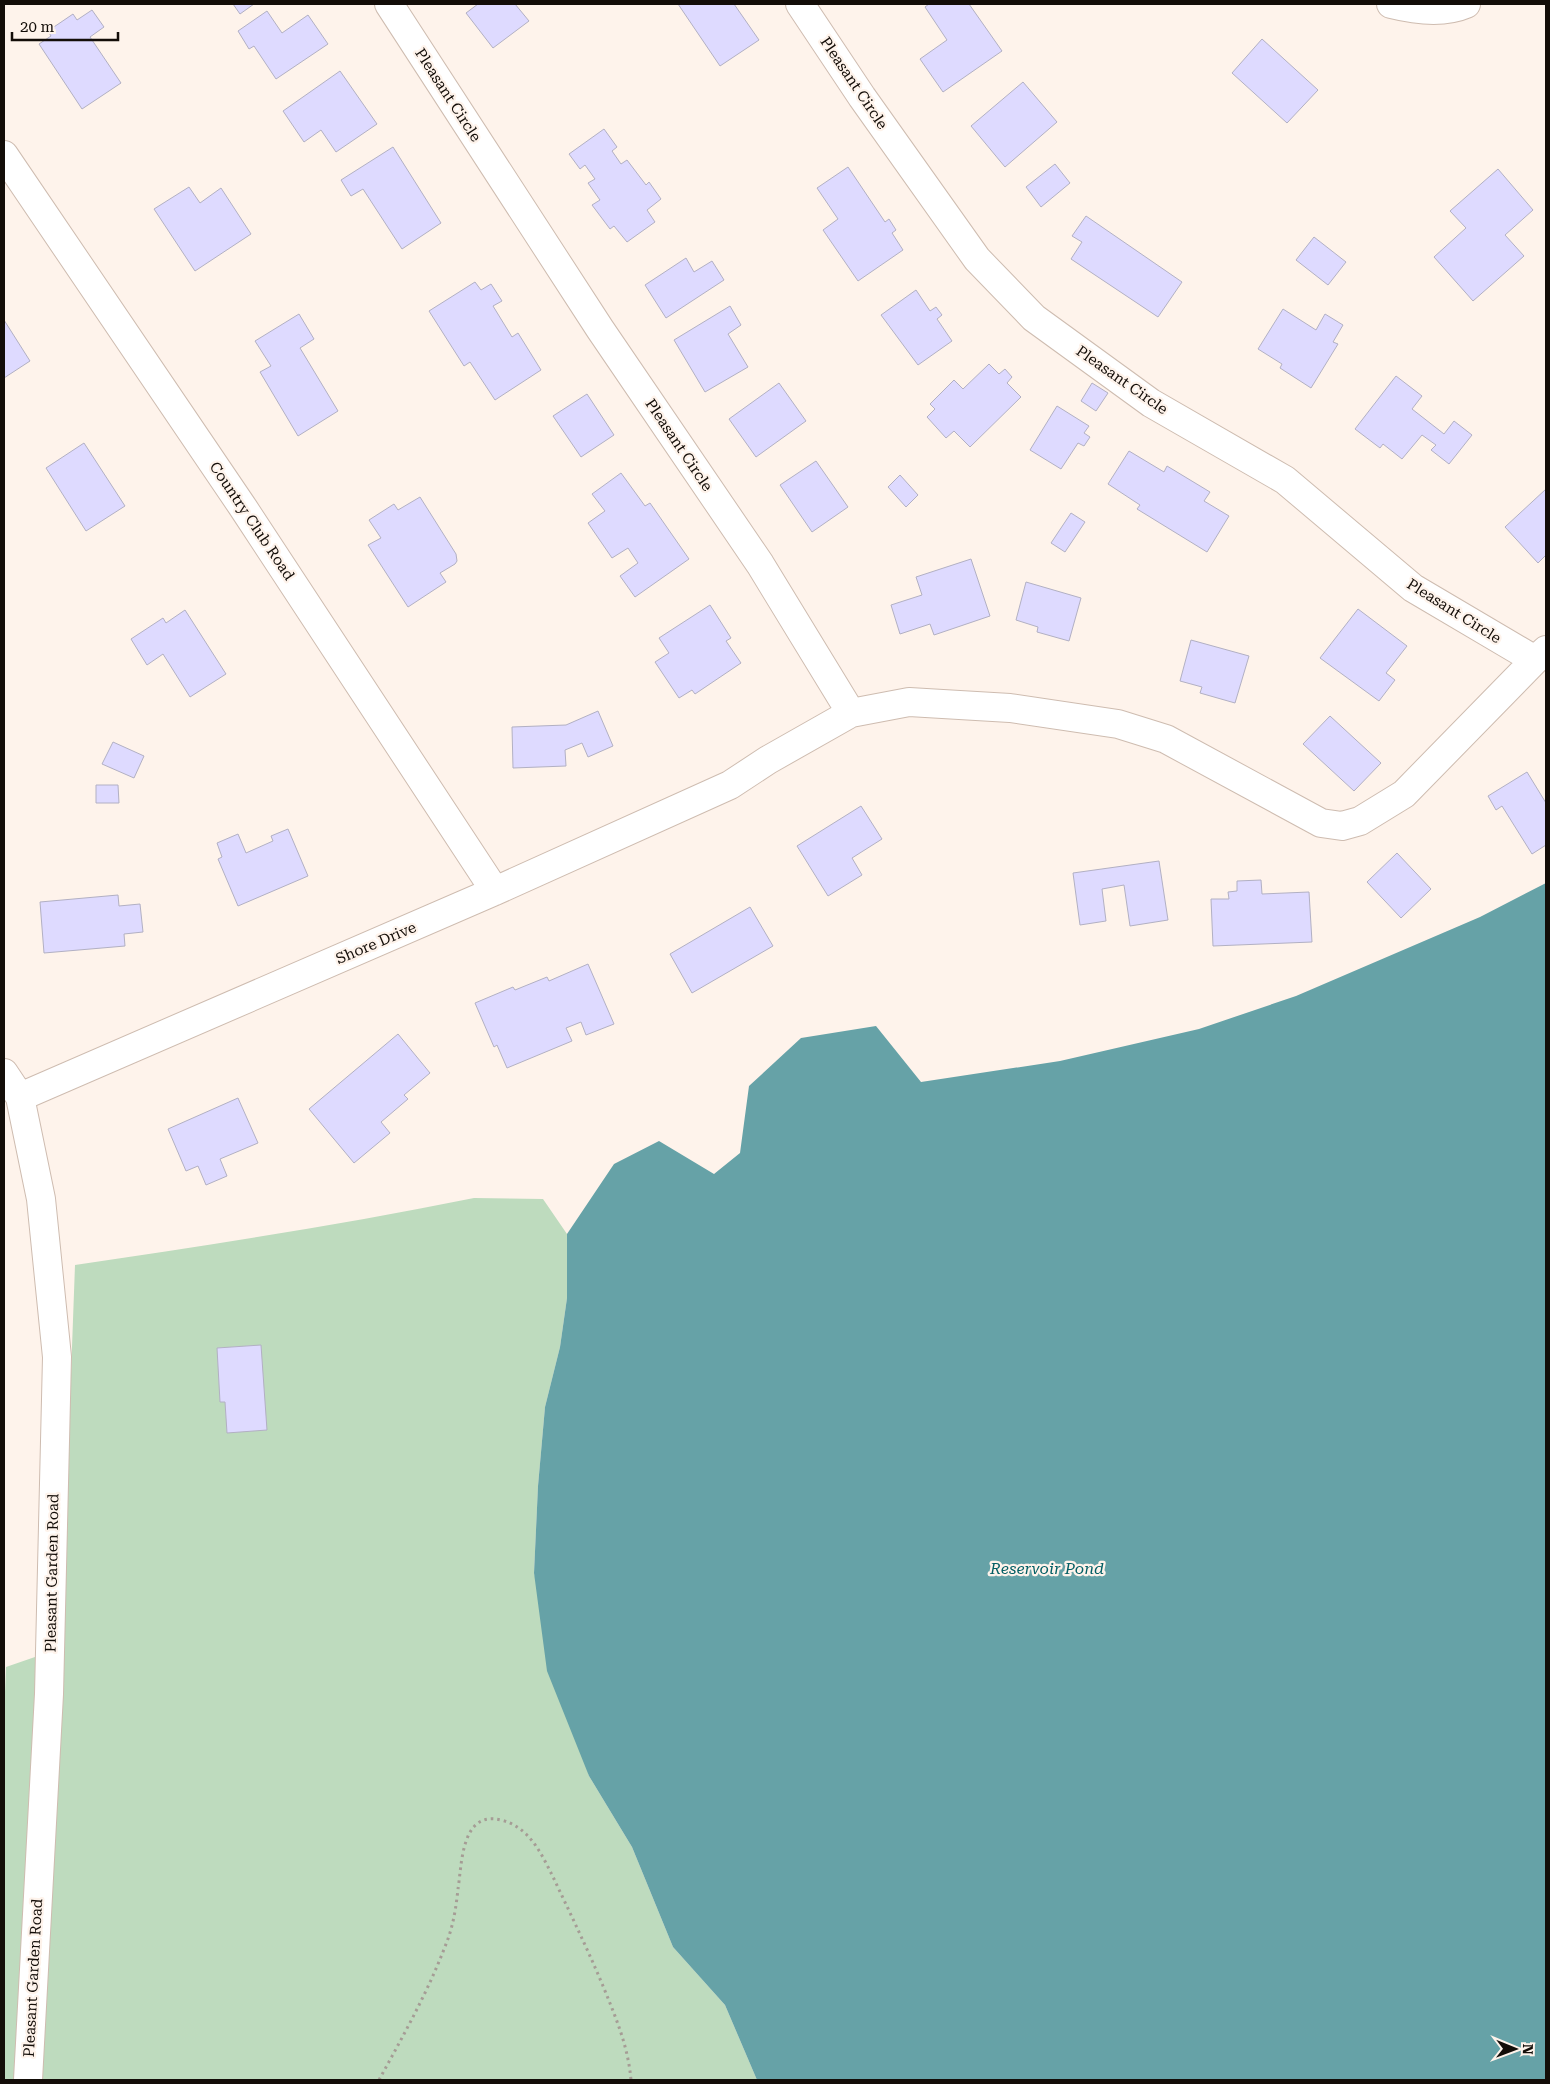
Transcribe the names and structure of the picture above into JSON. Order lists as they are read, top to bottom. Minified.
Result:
{"streets":{"street":["Pleasant Circle","Country Club Road","Shore Drive","Pleasant Garden Road"]},"crossings":[["Pleasant Circle","Shore Drive"],["Country Club Road","Shore Drive"],["Shore Drive","Pleasant Garden Road"]],"water":["Reservoir Pond"],"scale_bar":"20 m","north":"right"}
